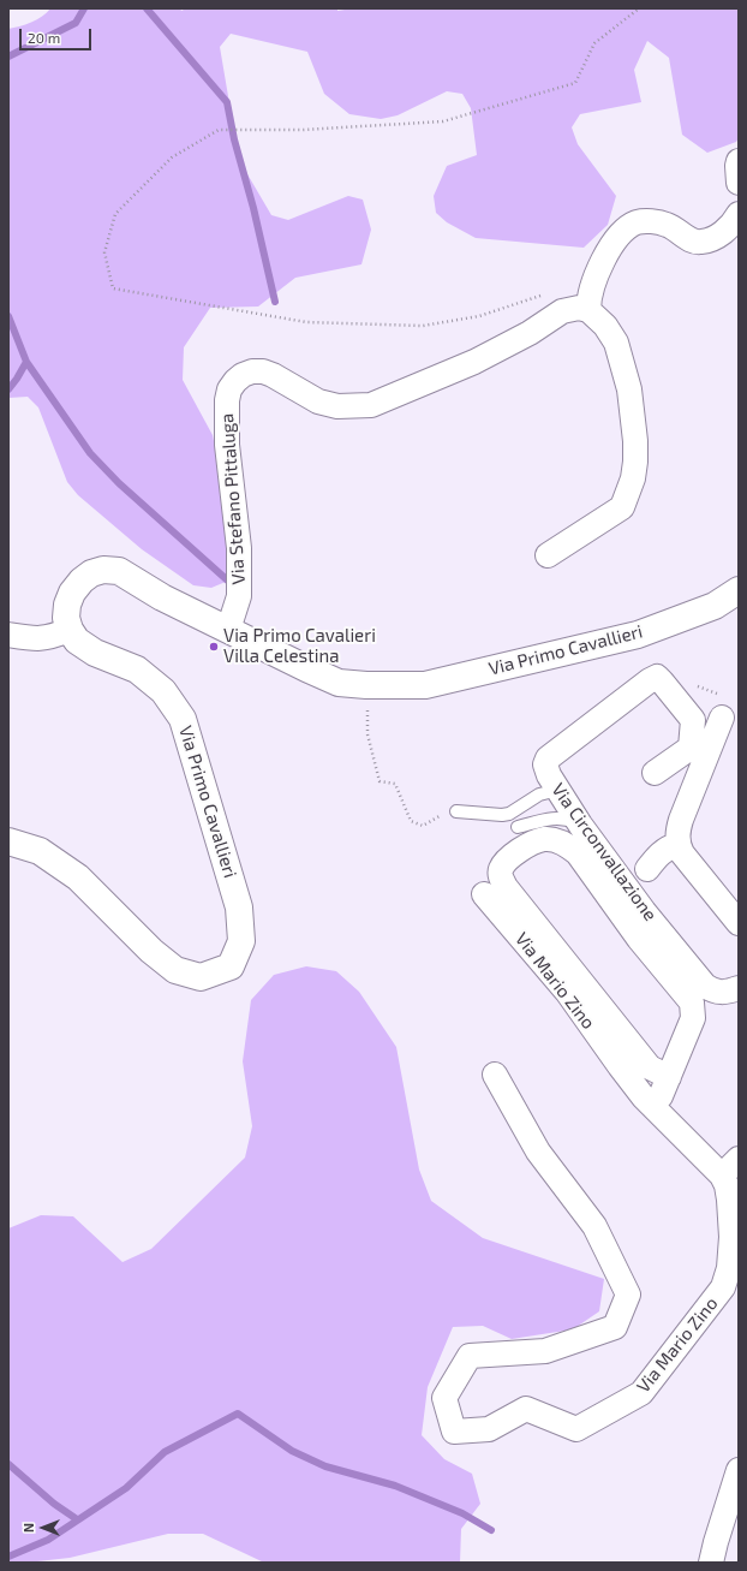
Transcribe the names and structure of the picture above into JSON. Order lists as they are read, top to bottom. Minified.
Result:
{"streets":{"main road":["Via Primo Cavallieri"],"street":["Via Stefano Pittaluga","Via Circonvallazione","Via Mario Zino"]},"crossings":[["Via Stefano Pittaluga","Via Primo Cavallieri"]],"places":["Via Primo Cavalieri Villa Celestina"],"scale_bar":"20 m","north":"left"}
